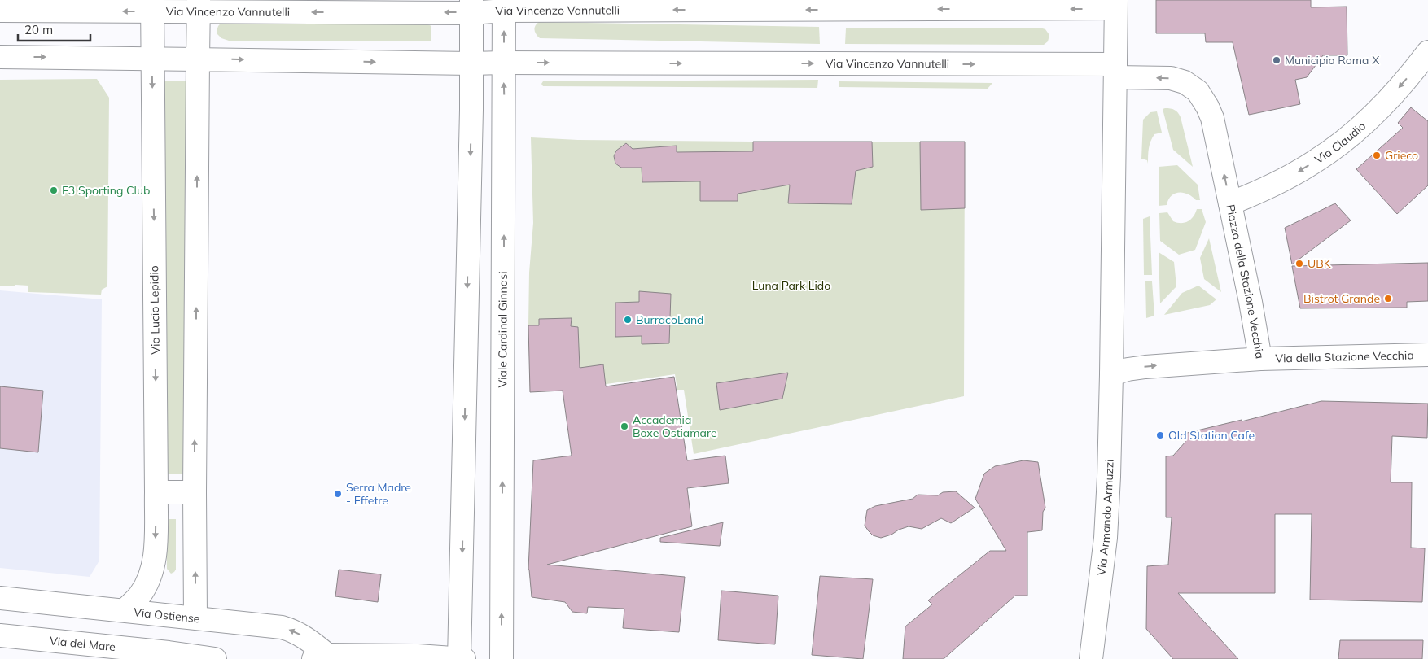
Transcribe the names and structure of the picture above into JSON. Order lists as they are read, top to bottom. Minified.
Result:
{"streets":{"street":["Via Vincenzo Vannutelli","Via Claudio","Piazza della Stazione Vecchia","Via Lucio Lepidio","Viale Cardinal Ginnasi","Via della Stazione Vecchia","Via Armando Armuzzi","Via Ostiense","Via del Mare"]},"crossings":[["Via Vincenzo Vannutelli","Piazza della Stazione Vecchia"],["Via Vincenzo Vannutelli","Via Lucio Lepidio"],["Via Vincenzo Vannutelli","Viale Cardinal Ginnasi"],["Via Claudio","Piazza della Stazione Vecchia"],["Piazza della Stazione Vecchia","Via della Stazione Vecchia"],["Piazza della Stazione Vecchia","Via Armando Armuzzi"],["Via Lucio Lepidio","Via Ostiense"]],"one_way":["Via Claudio","Via Ostiense"],"parks":["Luna Park Lido"],"places":["Municipio Roma X","Grieco","F3 Sporting Club","UBK","Bistrot Grande","BurracoLand","Accademia Boxe Ostiamare","Old Station Cafe","Serra Madre - Effetre"],"scale_bar":"20 m"}
